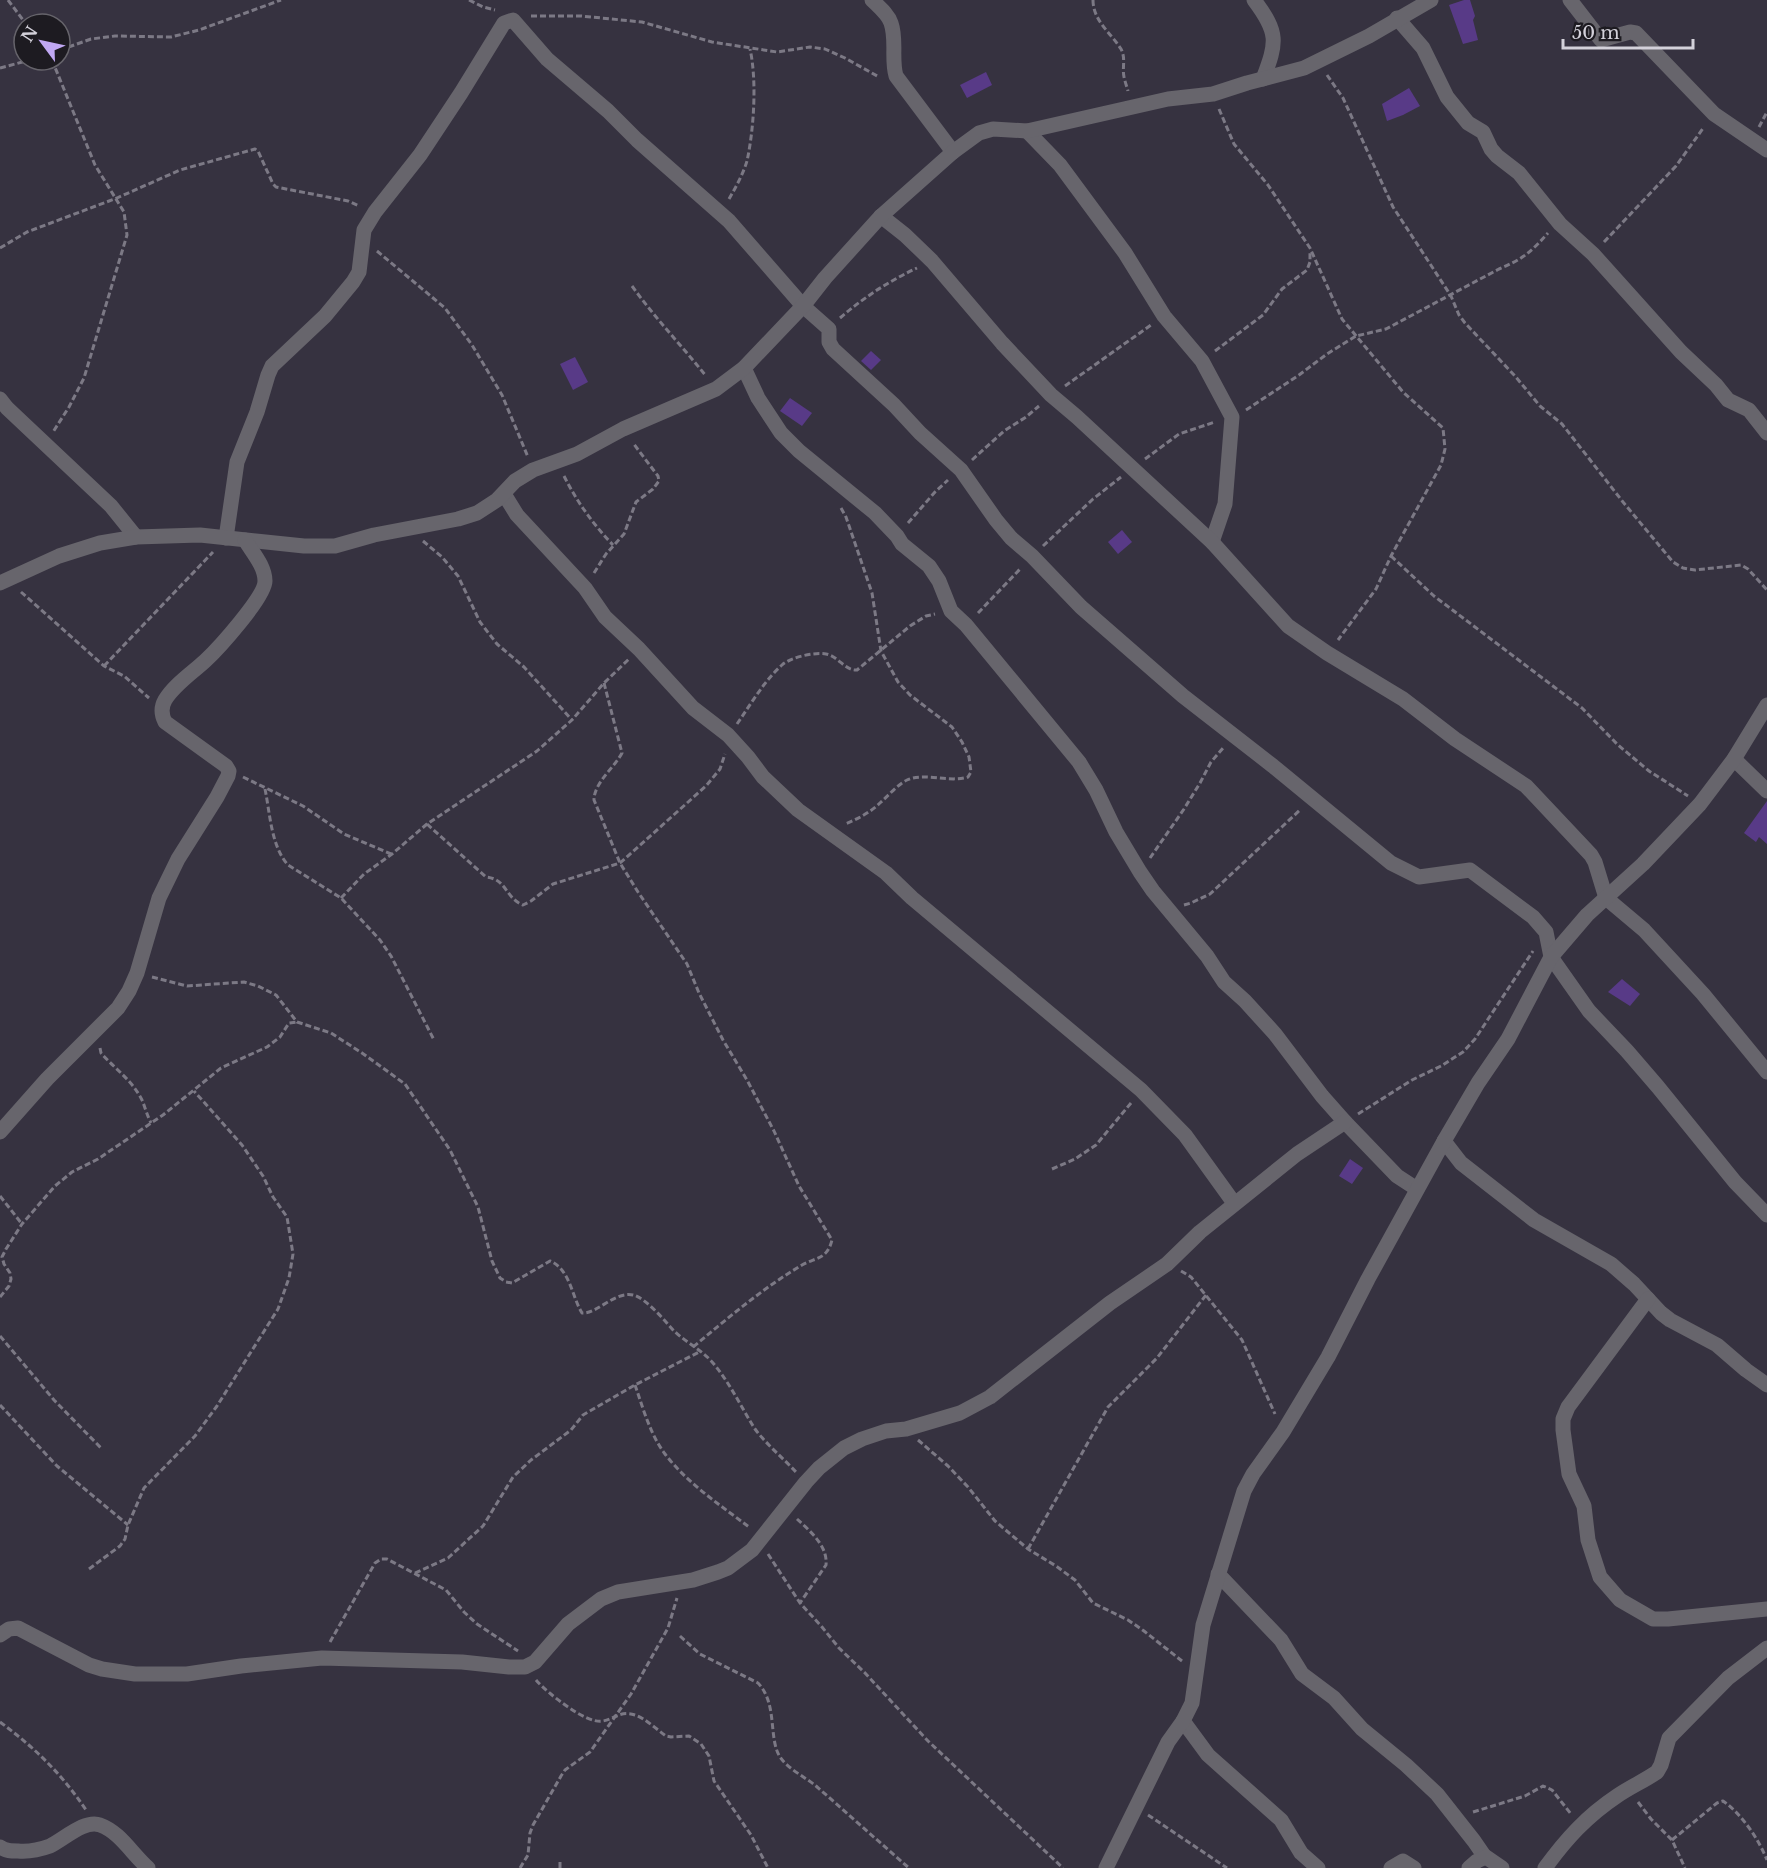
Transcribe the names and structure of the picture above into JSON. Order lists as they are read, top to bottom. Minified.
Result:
{"scale_bar":"50 m","north":"top left"}
